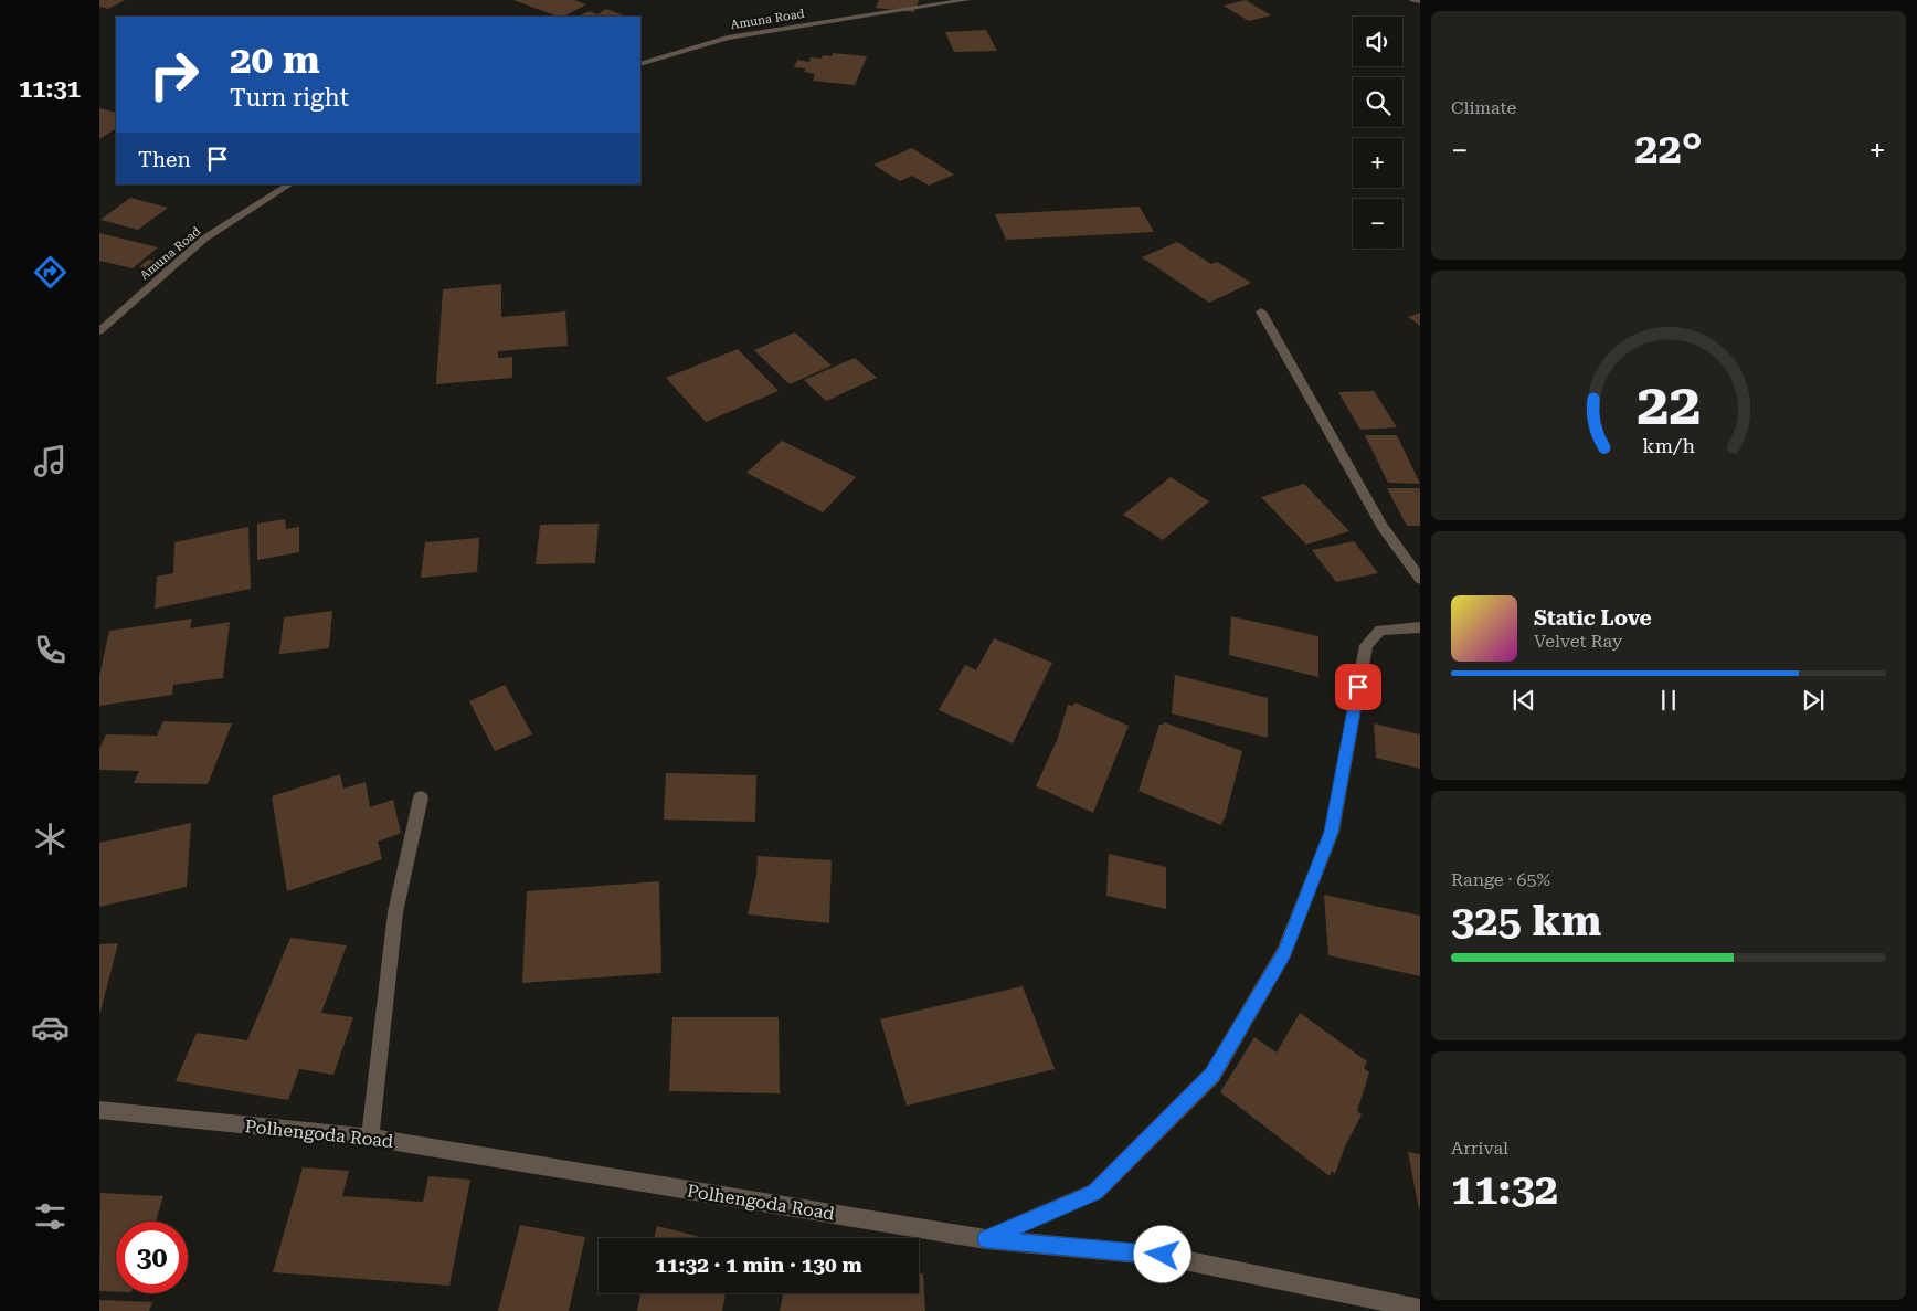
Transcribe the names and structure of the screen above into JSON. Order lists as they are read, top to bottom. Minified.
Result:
{"streets":{"street":["Amuna Road","Polhengoda Road"]},"page":{"tabs":"11:31","tile":["Climate",["Range · 65%","325 km"],["Arrival","11:32"]],"map_buttons":["+","−"],"turn":["20 m","Turn right"],"heat":["−","22°","+"],"then":"Then","song":["Static Love","Velvet Ray"],"limit":"30","trip":"11:32 · 1 min · 130 m","gauge":["22","km/h"]}}
